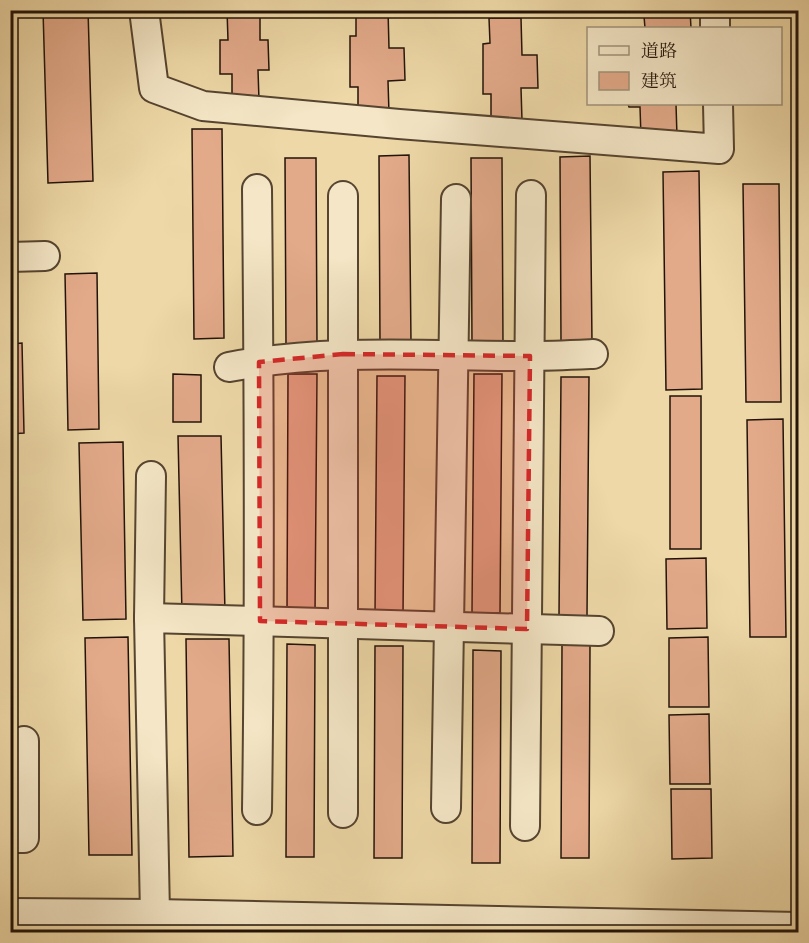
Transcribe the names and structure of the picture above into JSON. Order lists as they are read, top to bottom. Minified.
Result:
{"legend":["道路","建筑"]}
